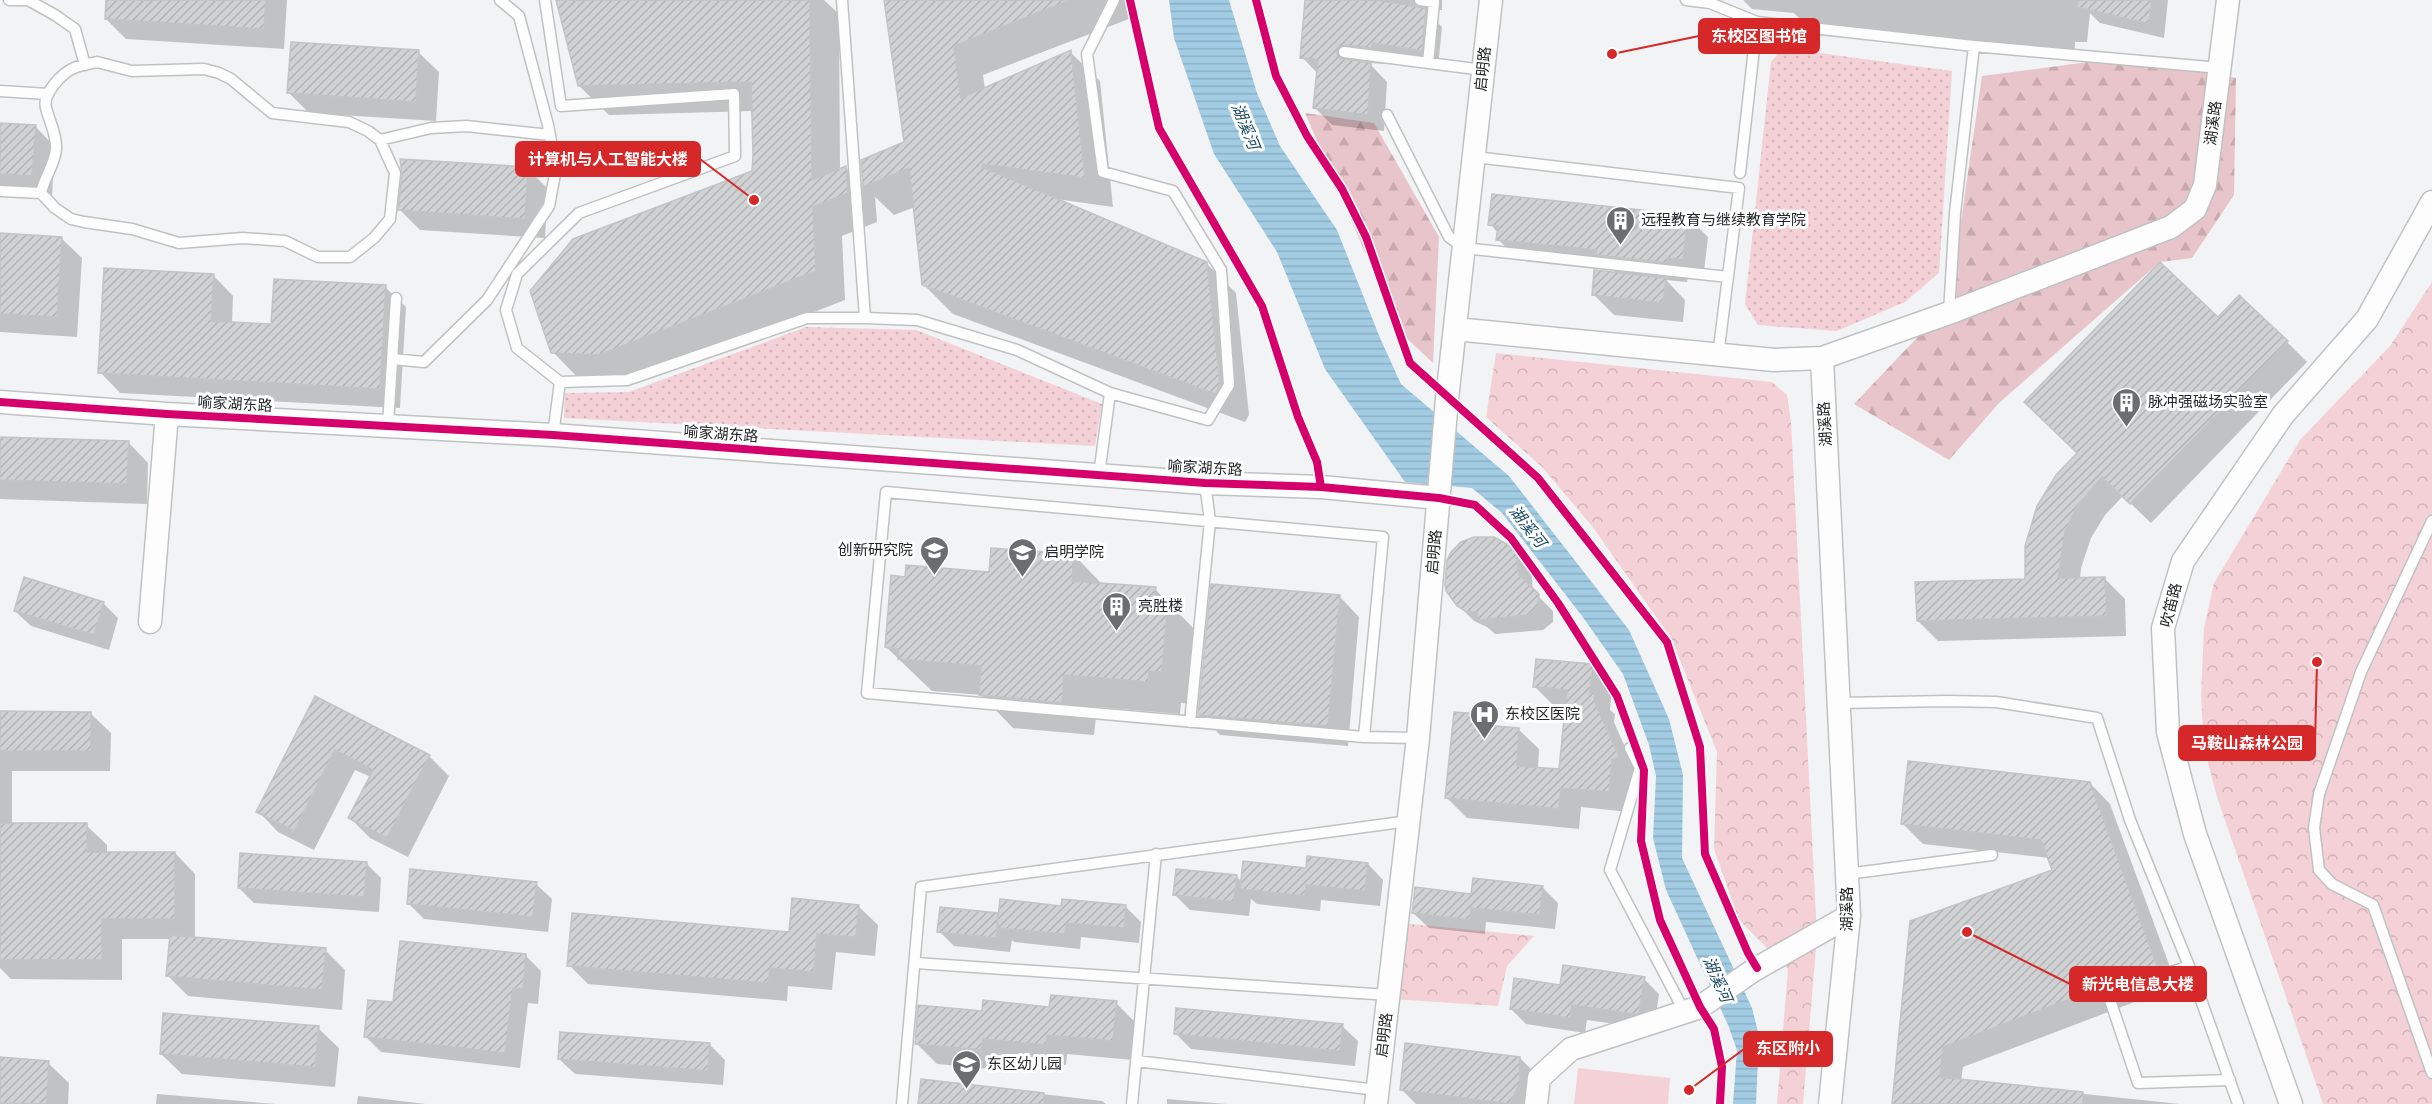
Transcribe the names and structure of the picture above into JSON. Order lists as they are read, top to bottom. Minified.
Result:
{"streets":{"street":["启明路","湖溪路","喻家湖东路","吹笛路"]},"crossings":[["启明路","喻家湖东路"]],"water":["湖溪河"],"places":{"other":["东校区图书馆","计算机与人工智能大楼","马鞍山森林公园","新光电信息大楼","东区附小"],"building":["远程教育与继续教育学院","脉冲强磁场实验室","亮胜楼"],"school or university":["创新研究院","启明学院","东区幼儿园"],"hospital":["东校区医院"]}}
